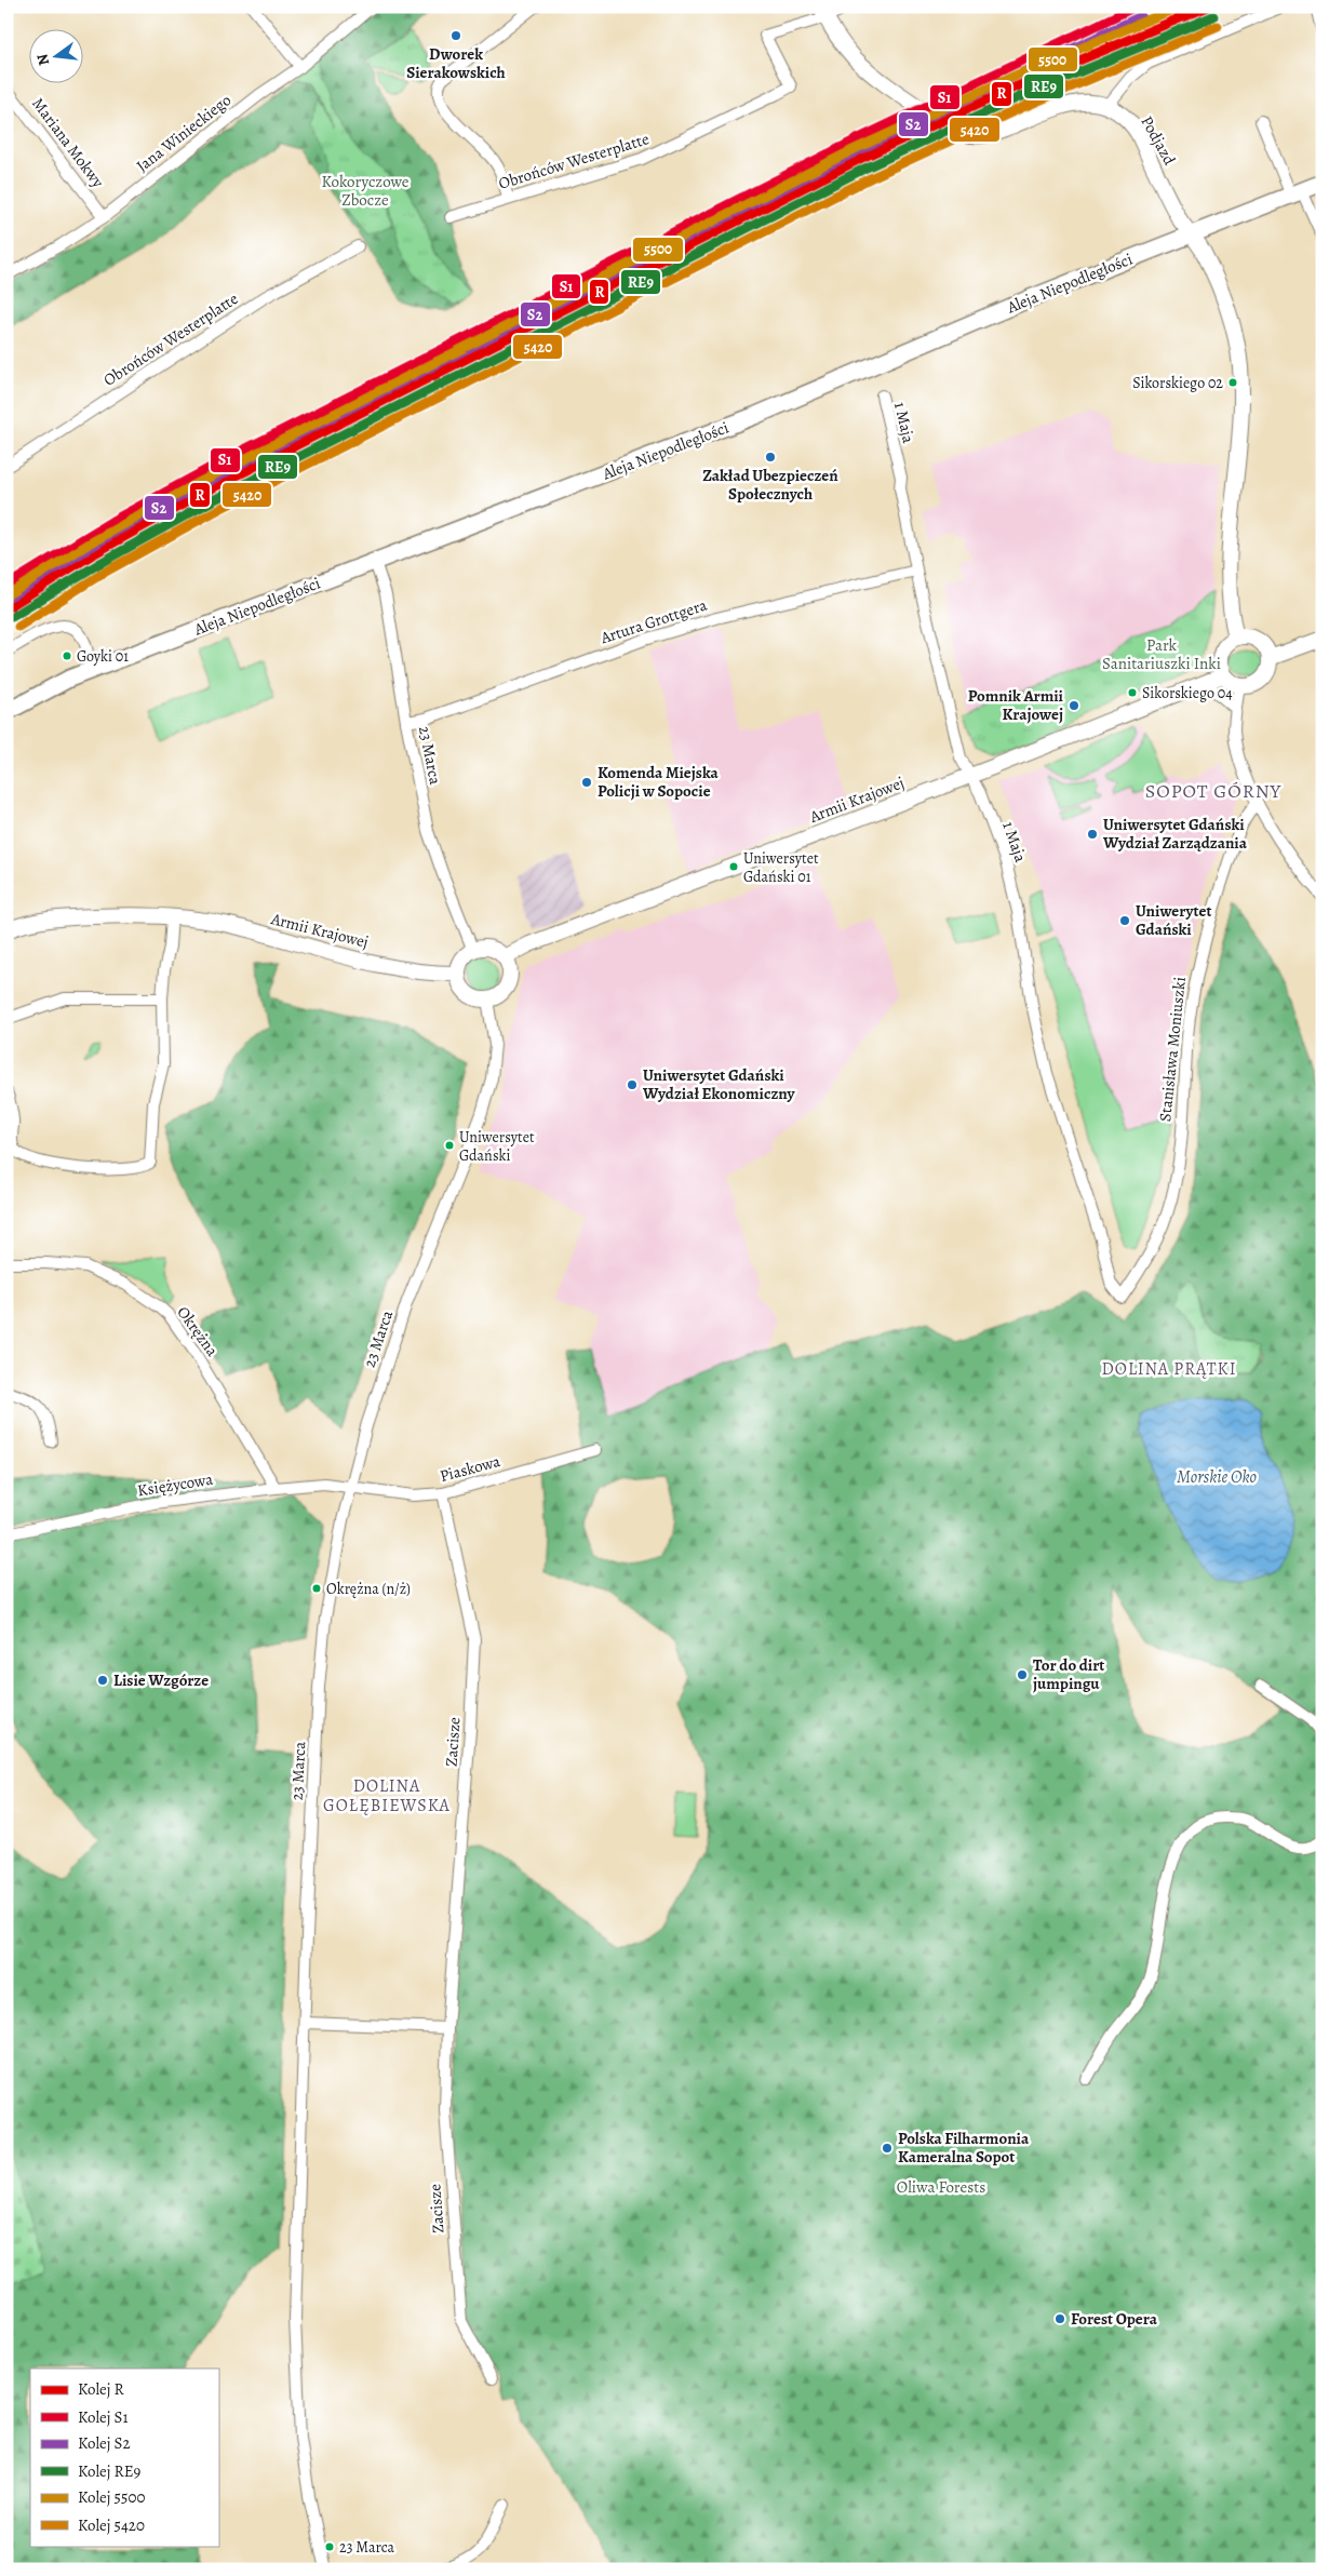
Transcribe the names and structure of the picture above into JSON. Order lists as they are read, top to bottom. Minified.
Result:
{"streets":{"main road":["Aleja Niepodległości"],"street":["Jana Winieckiego","Podjazd","Mariana Mokwy","Obrońców Westerplatte","1 Maja","Artura Grottgera","23 Marca","Armii Krajowej","Stanisława Moniuszki","Okrężna","Piaskowa","Księżycowa","Zacisze"]},"crossings":[["Jana Winieckiego","Mariana Mokwy"],["Podjazd","Obrońców Westerplatte"],["Podjazd","Aleja Niepodległości"],["Podjazd","Armii Krajowej"],["Aleja Niepodległości","23 Marca"],["1 Maja","Artura Grottgera"],["1 Maja","Armii Krajowej"],["1 Maja","Stanisława Moniuszki"],["Artura Grottgera","23 Marca"],["23 Marca","Armii Krajowej"],["23 Marca","Piaskowa"],["23 Marca","Księżycowa"],["Okrężna","Księżycowa"],["Piaskowa","Księżycowa"],["Piaskowa","Zacisze"]],"districts":["SOPOT GÓRNY","DOLINA PRĄTKI","DOLINA GOŁĘBIEWSKA"],"water":["Morskie Oko"],"parks":["Kokoryczowe Zbocze","Park Sanitariuszki Inki","Oliwa Forests"],"places":["Dworek Sierakowskich","Sikorskiego 02","Zakład Ubezpieczeń Społecznych","Goyki 01","Sikorskiego 04","Pomnik Armii Krajowej","Komenda Miejska Policji w Sopocie","Uniwersytet Gdański Wydział Zarządzania","Uniwersytet Gdański 01","Uniwerytet Gdański","Uniwersytet Gdański Wydział Ekonomiczny","Uniwersytet Gdański","Okrężna (n/ż)","Tor do dirt jumpingu","Lisie Wzgórze","Polska Filharmonia Kameralna Sopot","Forest Opera","23 Marca"],"lines":["rail line R","rail line S1","rail line 5500","rail line S2","rail line RE9","rail line 5420"],"legend":["Kolej R","Kolej S1","Kolej S2","Kolej RE9","Kolej 5500","Kolej 5420"],"north":"left"}
